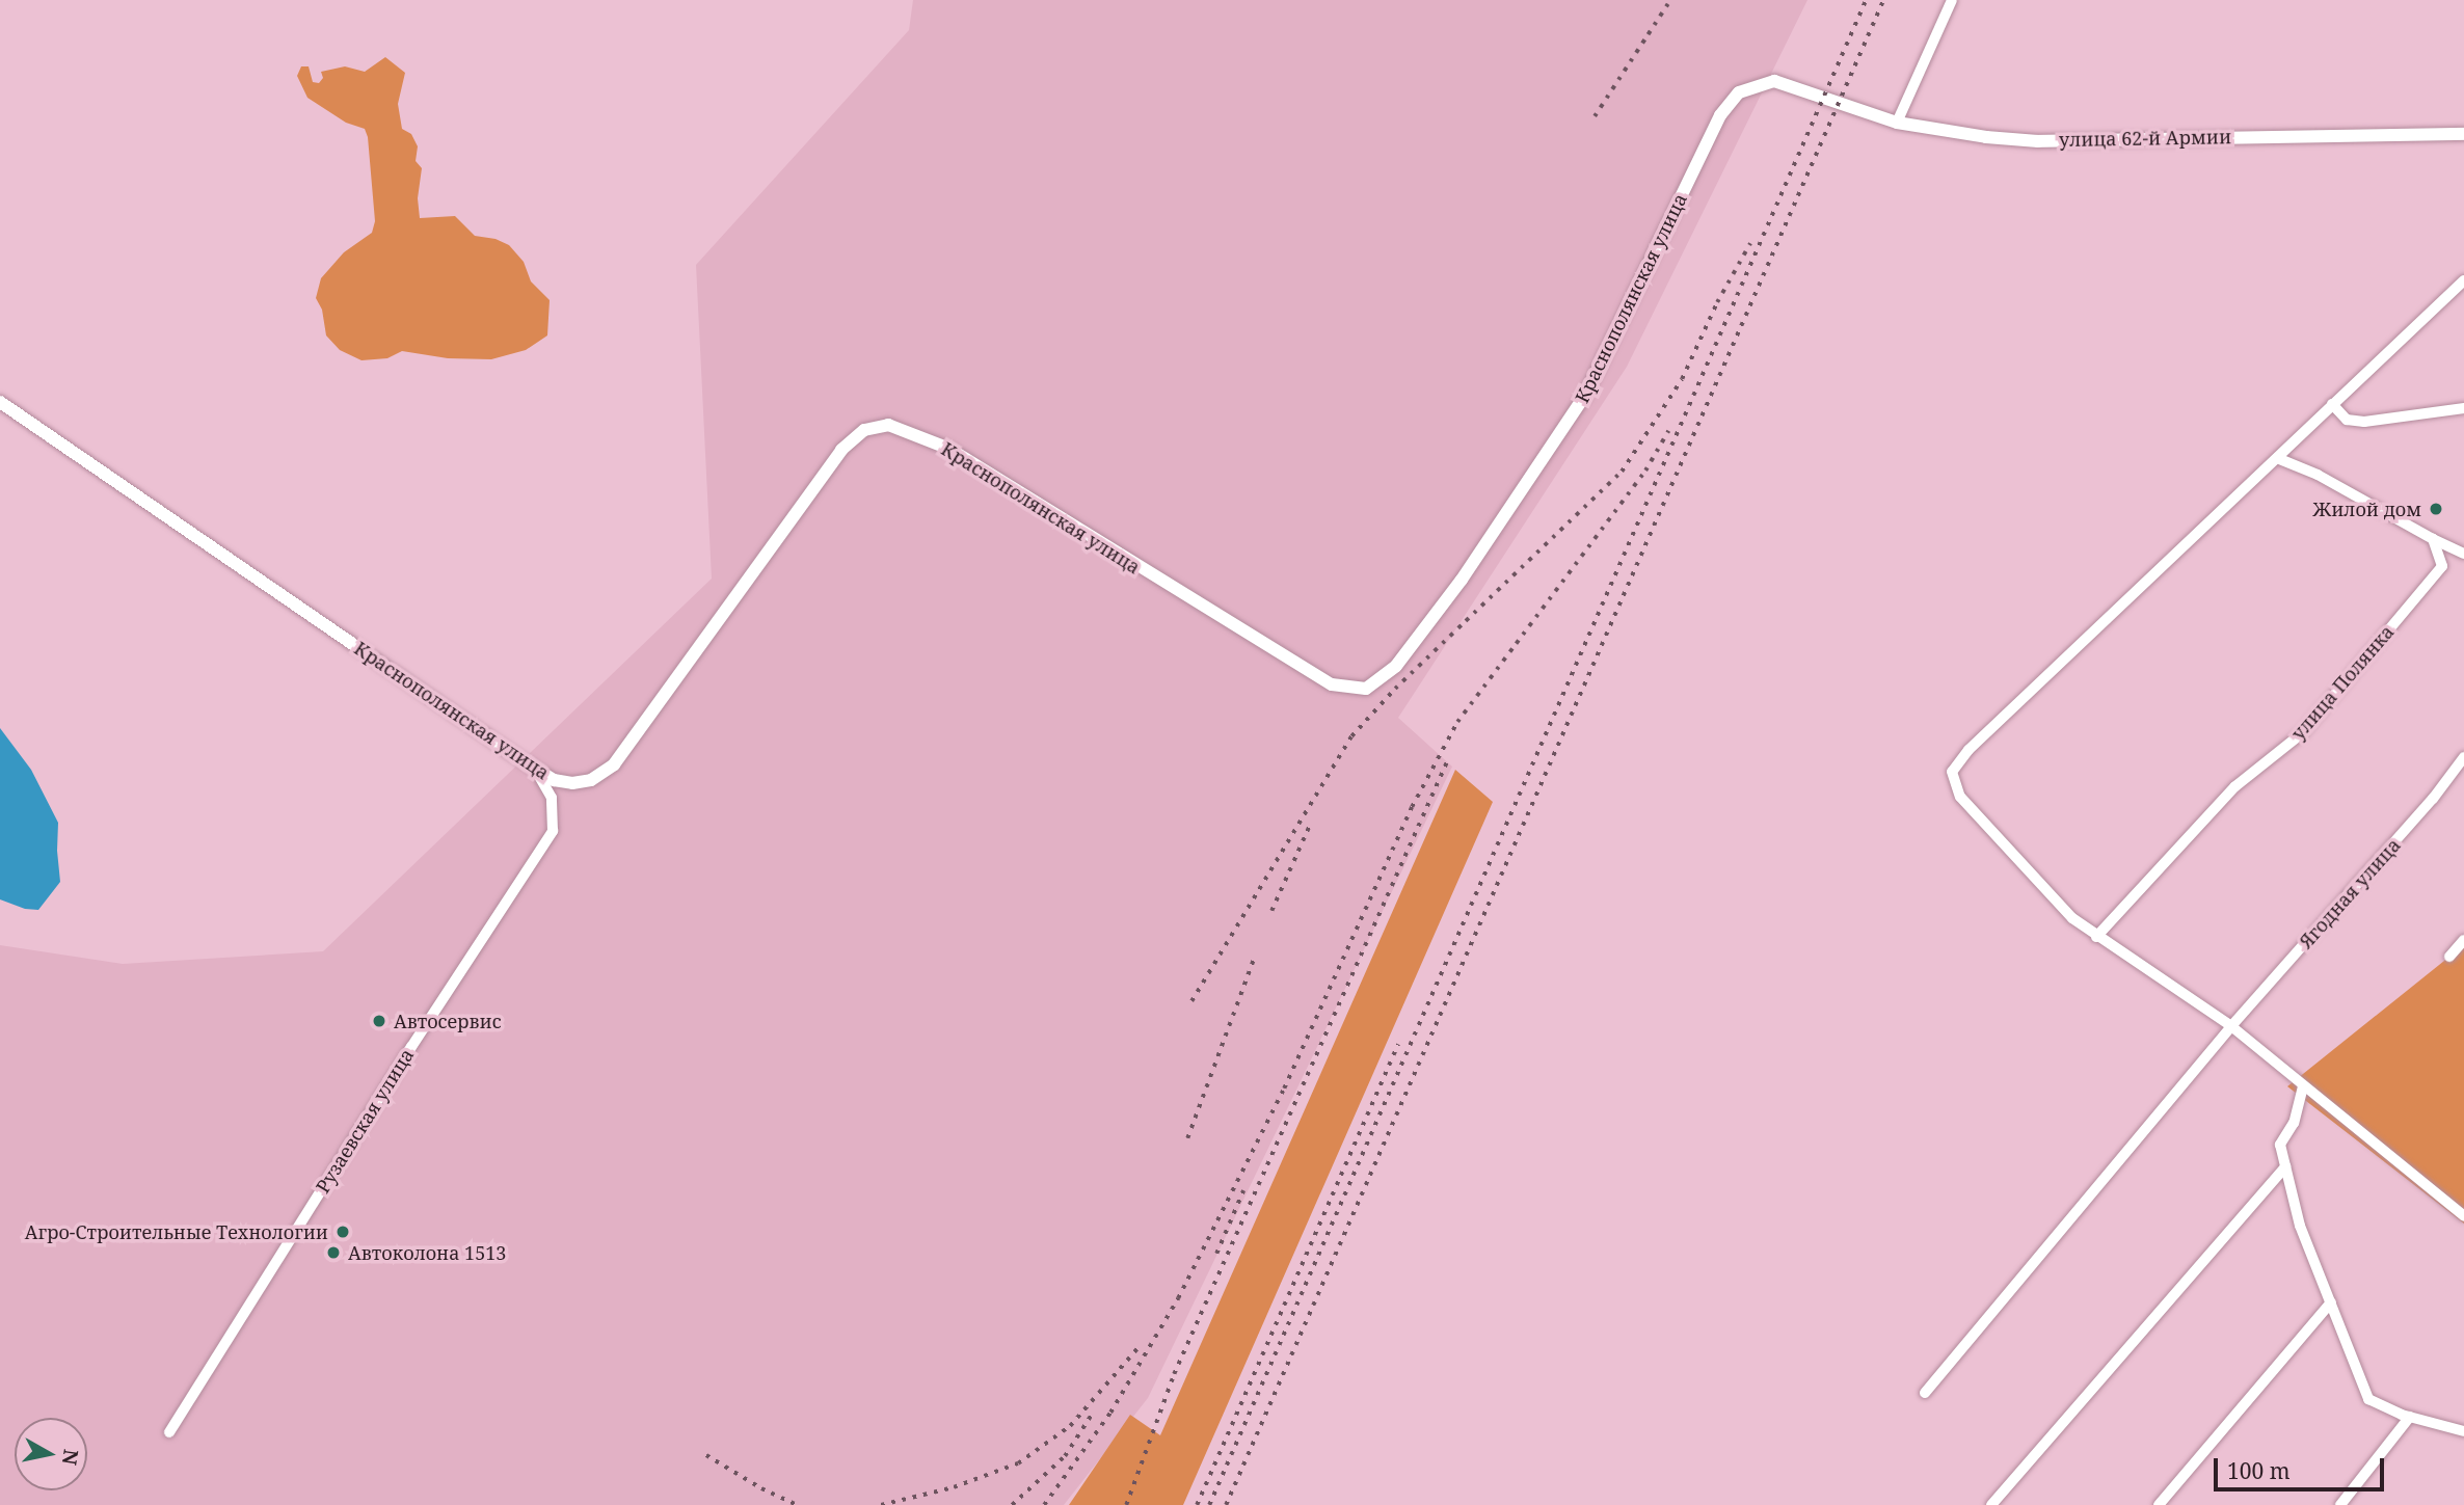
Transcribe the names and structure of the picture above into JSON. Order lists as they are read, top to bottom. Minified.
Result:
{"streets":{"street":["улица 62-й Армии","Краснополянская улица","улица Полянка","Ягодная улица","Рузаевская улица"]},"crossings":[["улица 62-й Армии","Краснополянская улица"],["Краснополянская улица","Рузаевская улица"]],"places":["Жилой дом","Автосервис","Агро-Строительные Технологии","Автоколона 1513"],"scale_bar":"100 m","north":"right"}
